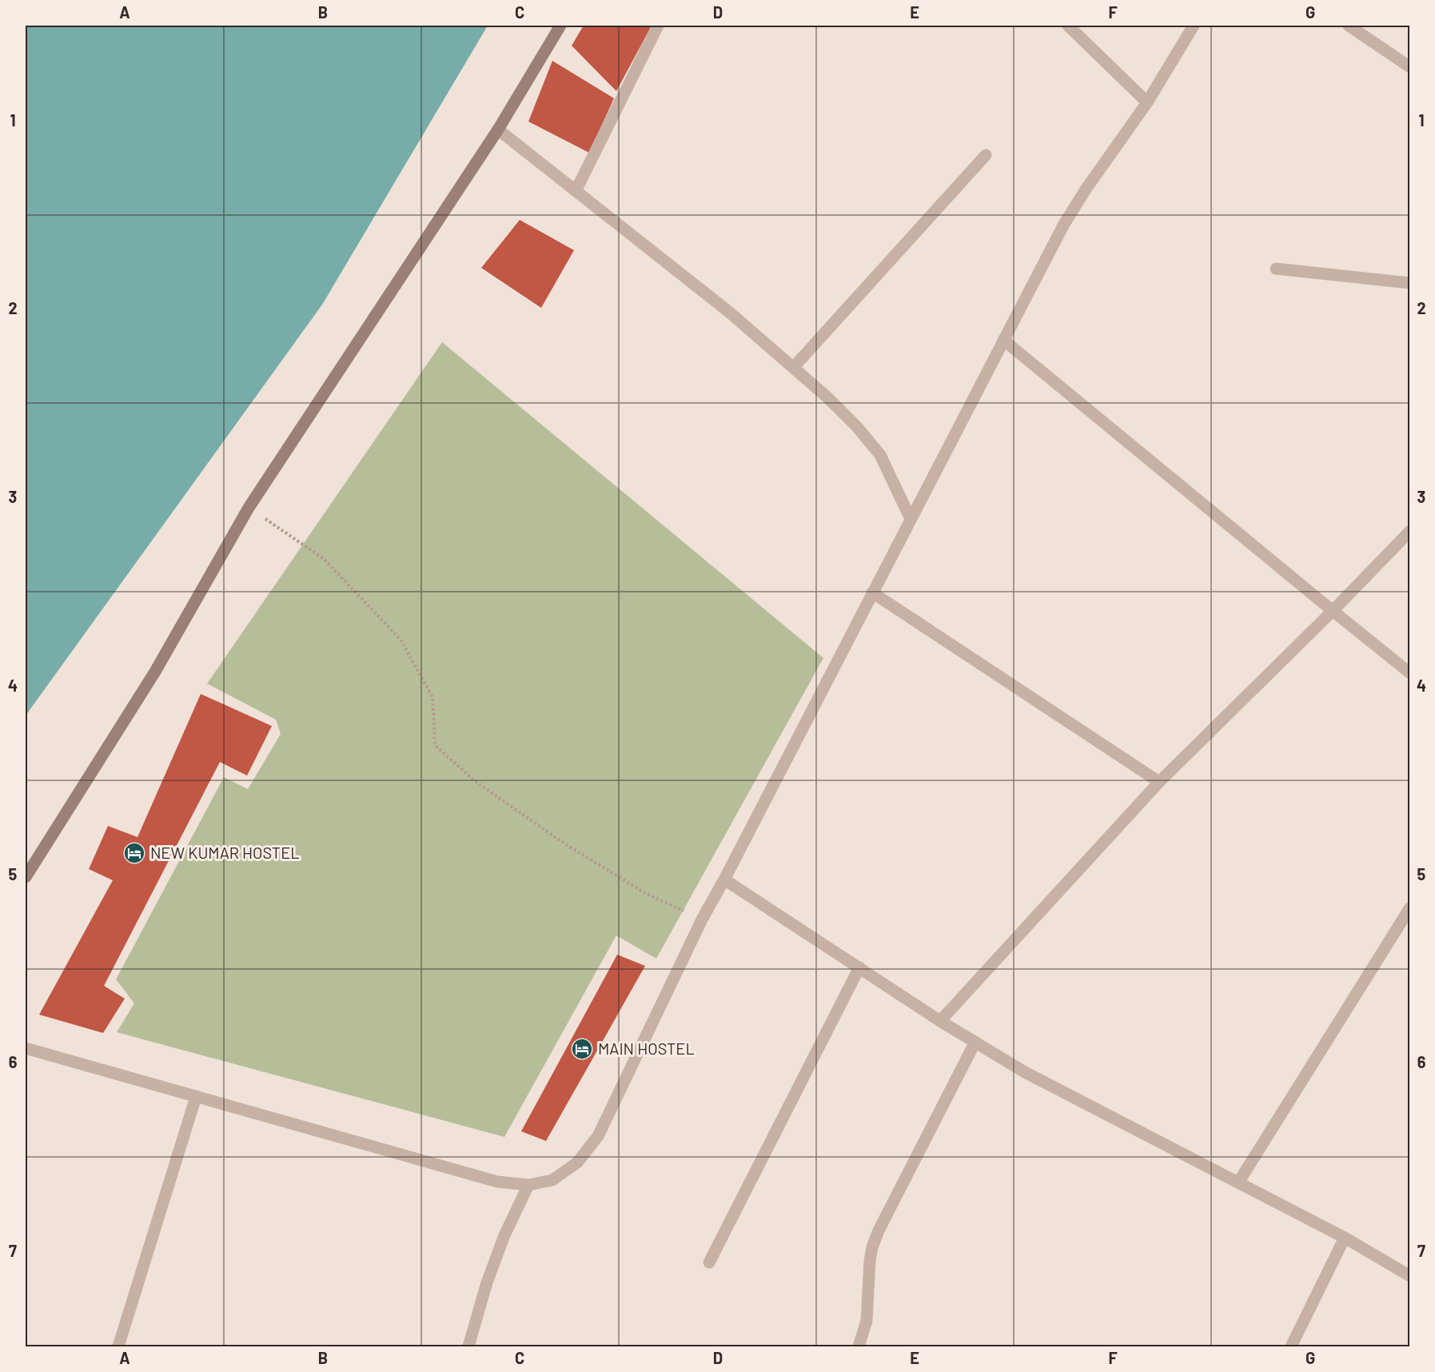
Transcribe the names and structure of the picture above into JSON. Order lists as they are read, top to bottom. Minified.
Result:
{"places":{"hotel":["NEW KUMAR HOSTEL","MAIN HOSTEL"]},"grid":{"columns":["A","B","C","D","E","F","G"],"rows":["1","2","3","4","5","6","7"]}}
